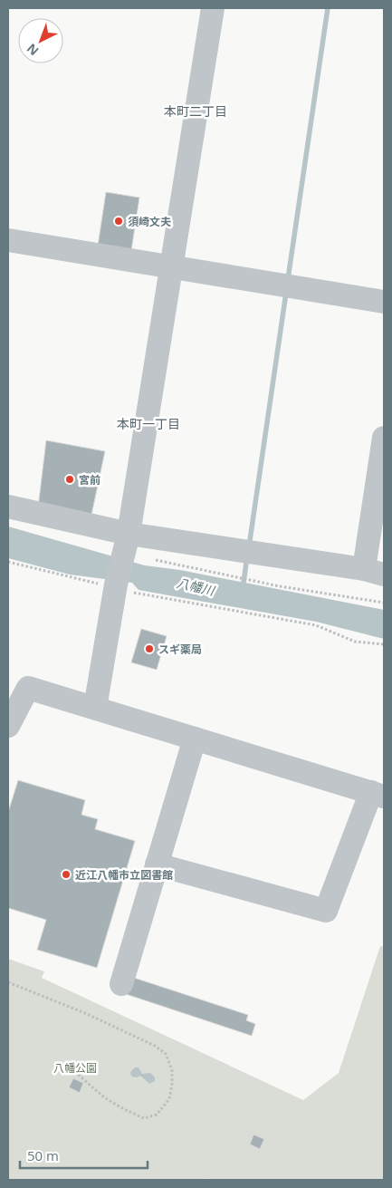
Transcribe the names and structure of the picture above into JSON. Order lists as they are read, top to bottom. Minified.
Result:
{"districts":["本町二丁目","本町一丁目"],"water":["八幡川"],"parks":["八幡公園"],"places":["須崎文夫","宮前","スギ薬局","近江八幡市立図書館"],"scale_bar":"50 m","north":"bottom left"}
